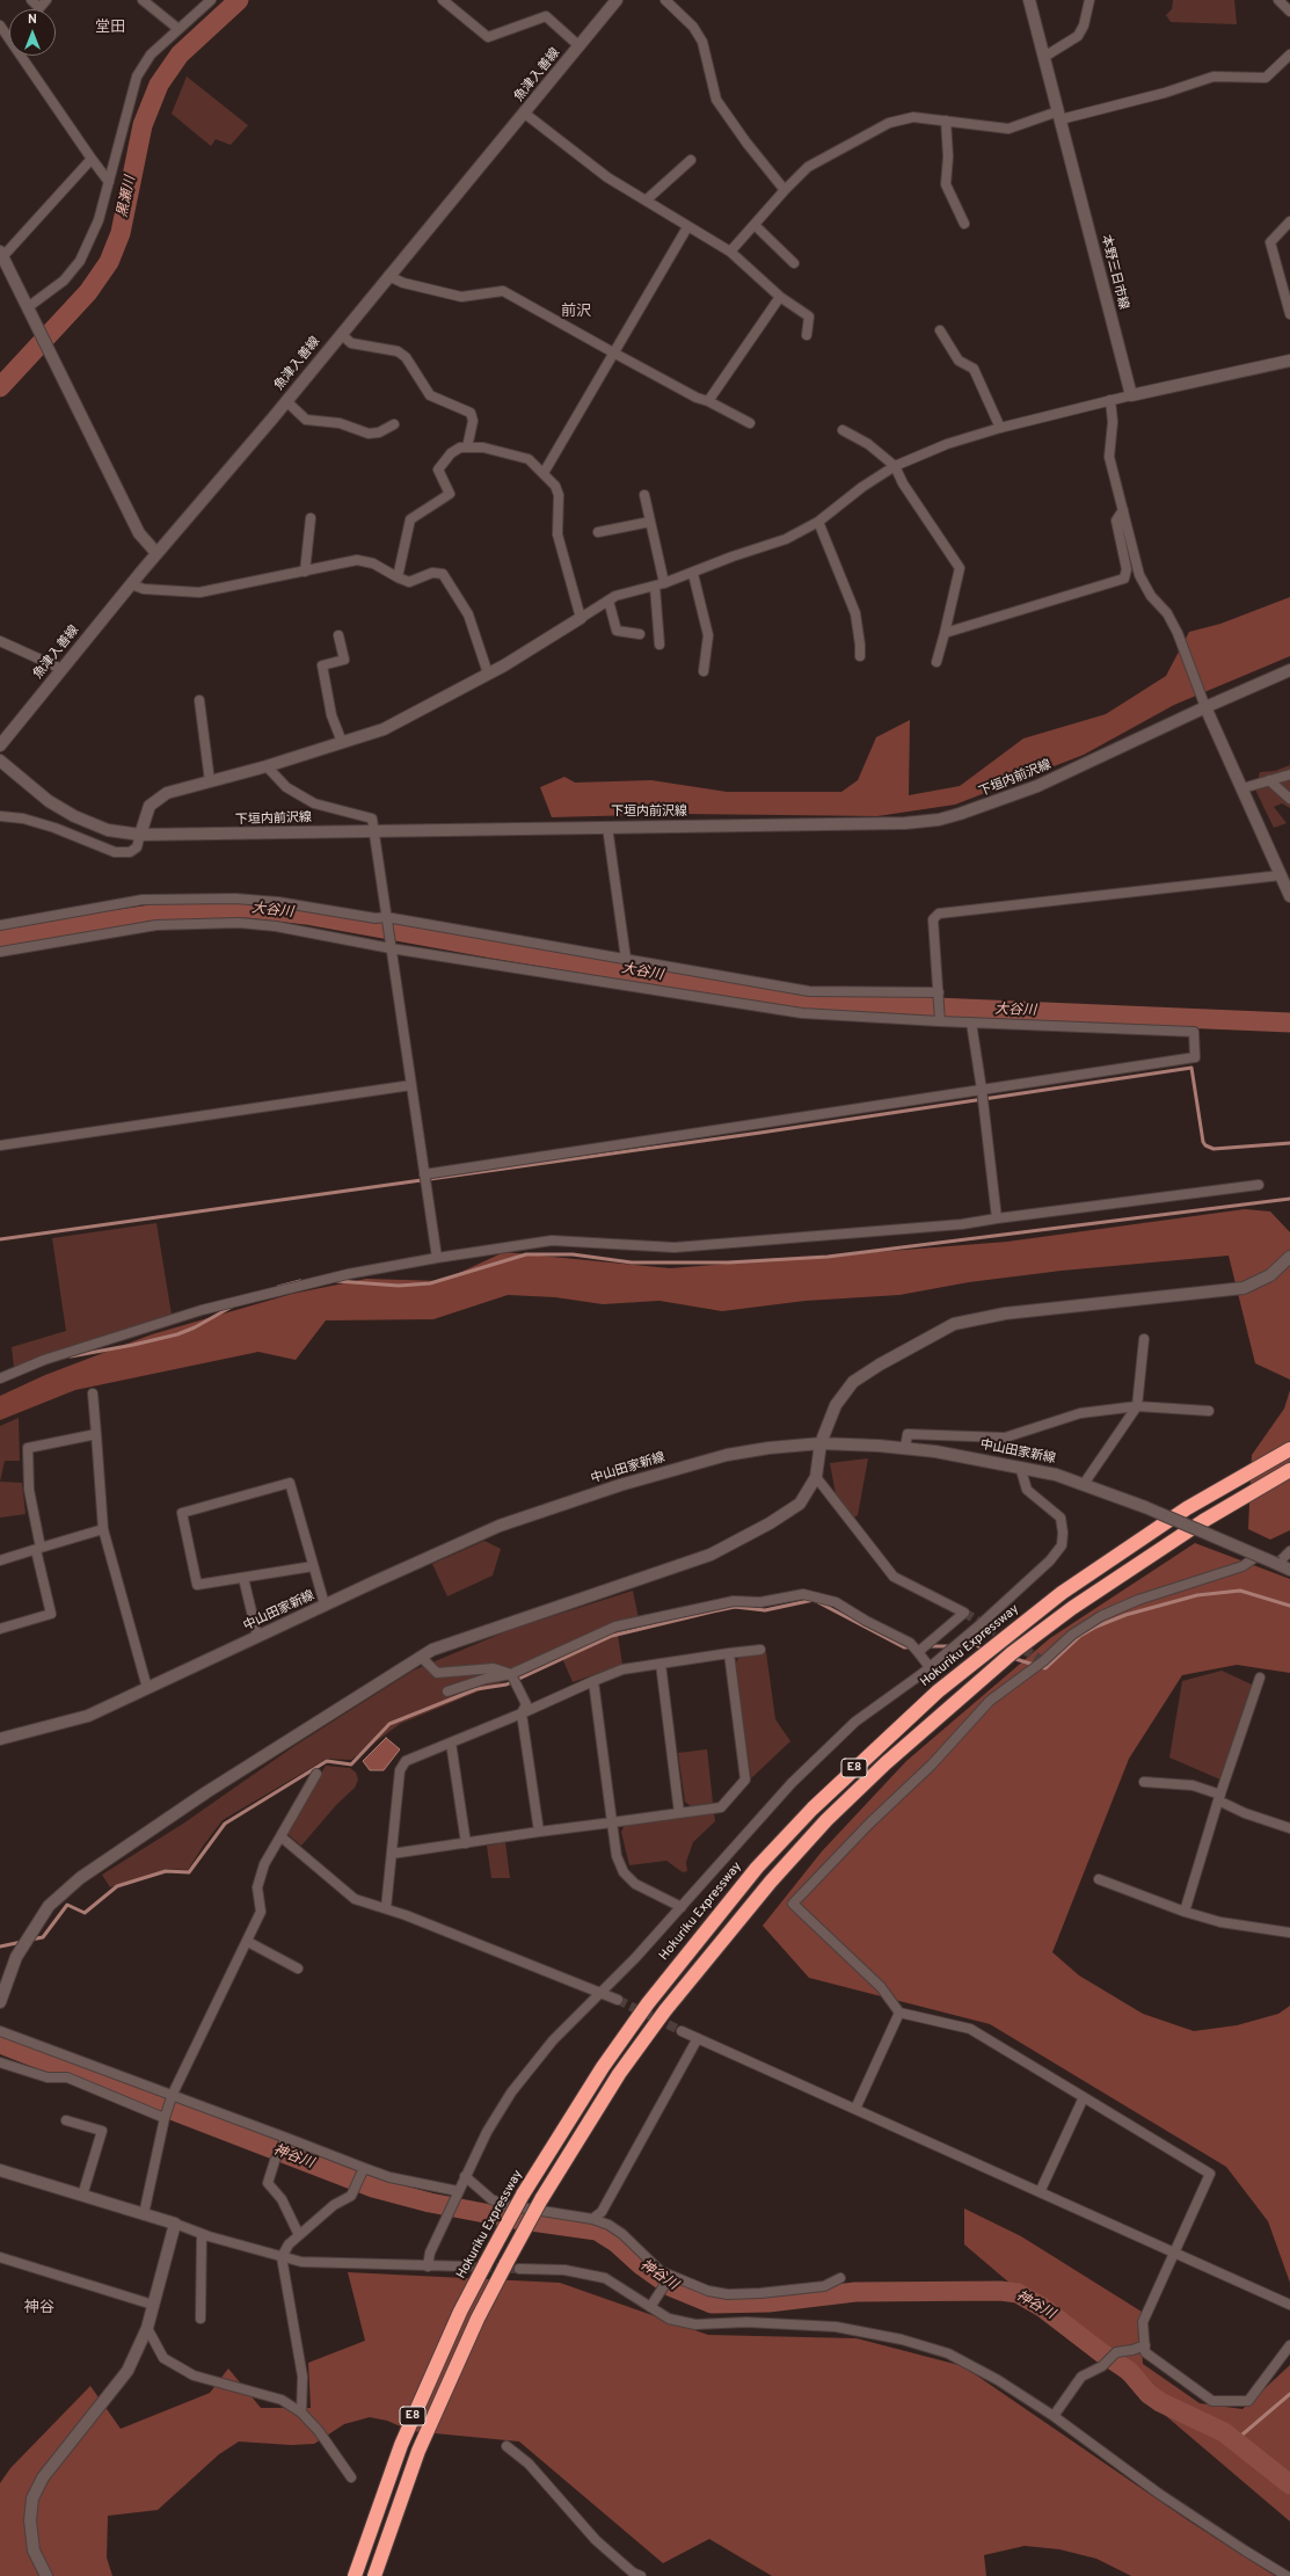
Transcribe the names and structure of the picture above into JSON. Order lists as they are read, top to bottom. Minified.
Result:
{"streets":{"highway":["Hokuriku Expressway","E8"],"main road":["魚津入善線","本野三日市線","下垣内前沢線","中山田家新線"]},"districts":["堂田","前沢","神谷"],"water":["黒瀬川","大谷川","神谷川"],"north":"top"}
